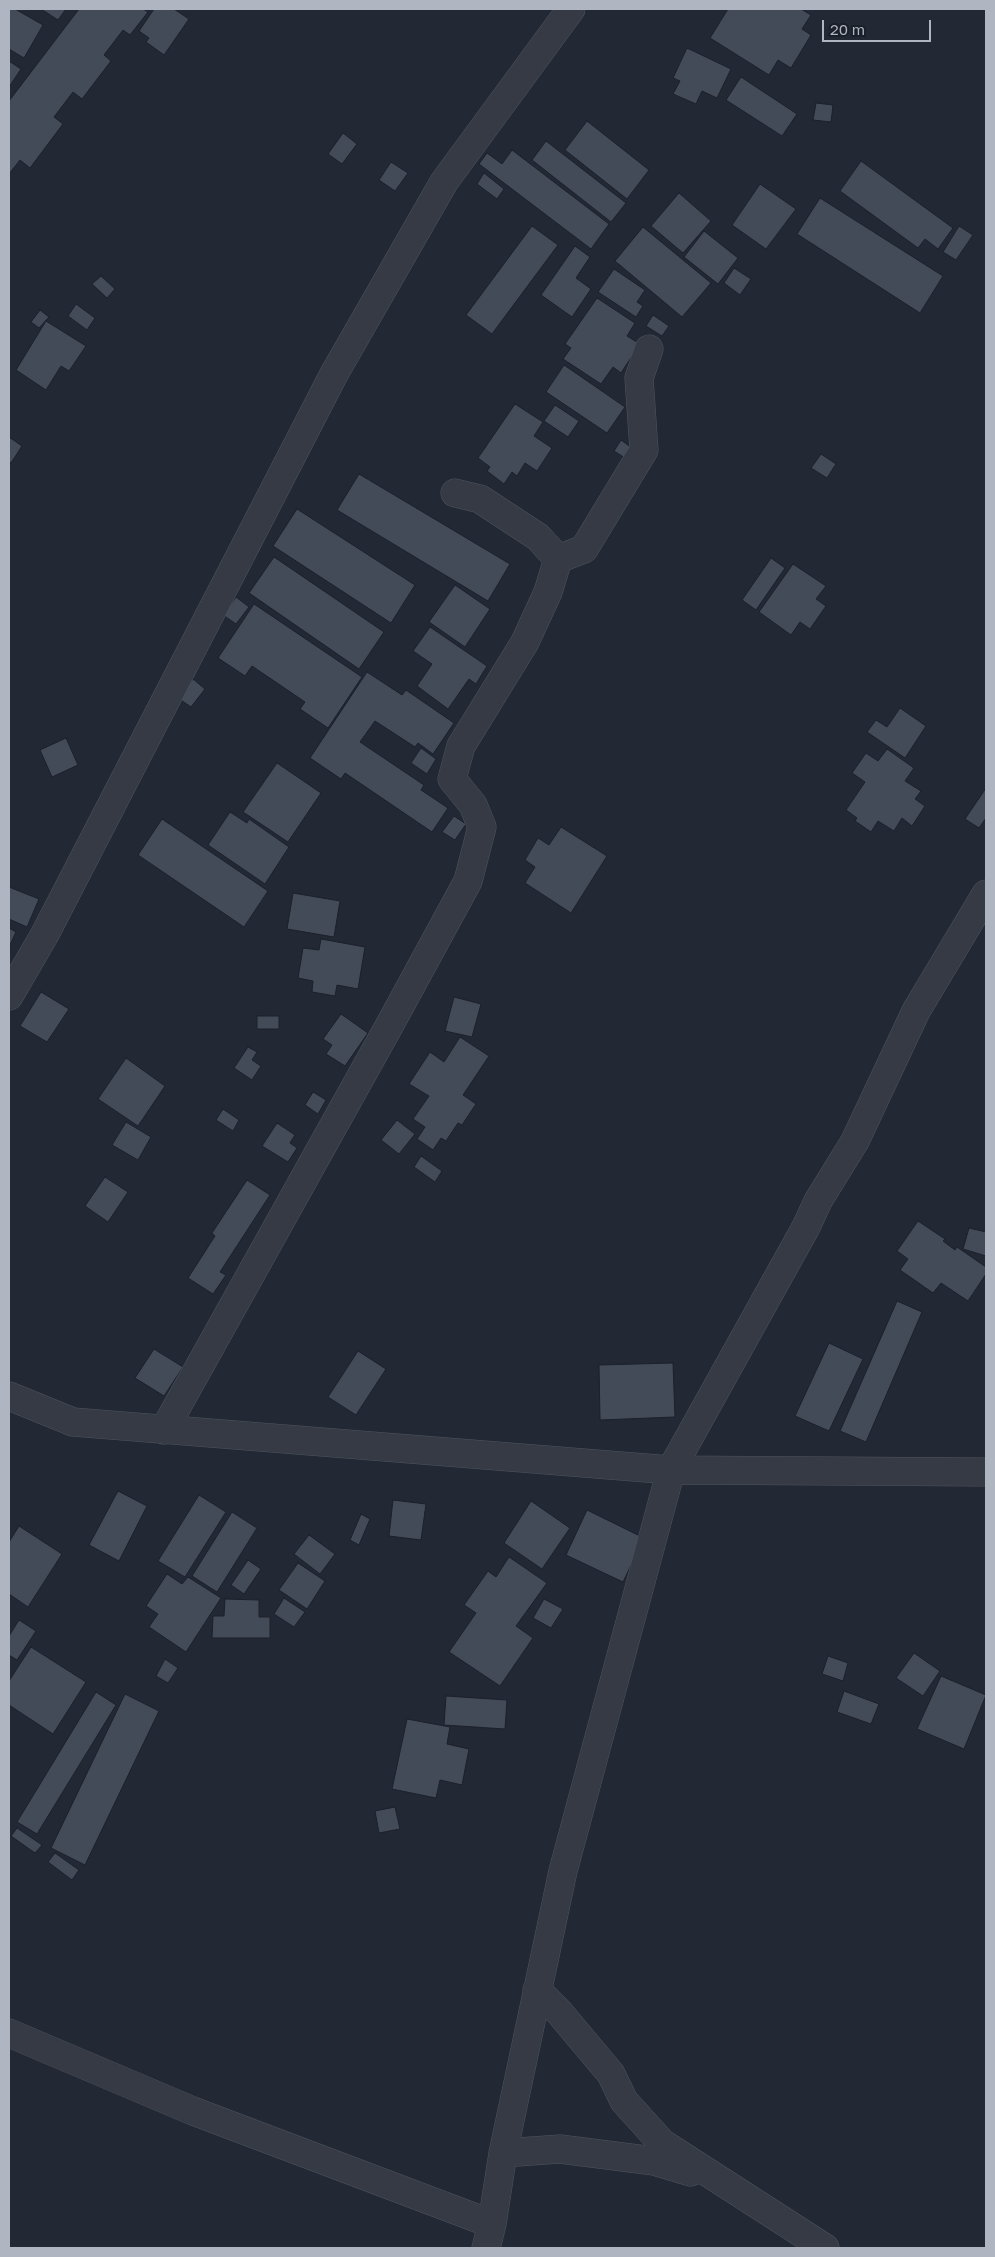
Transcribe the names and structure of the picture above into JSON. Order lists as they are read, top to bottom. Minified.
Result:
{"scale_bar":"20 m"}
